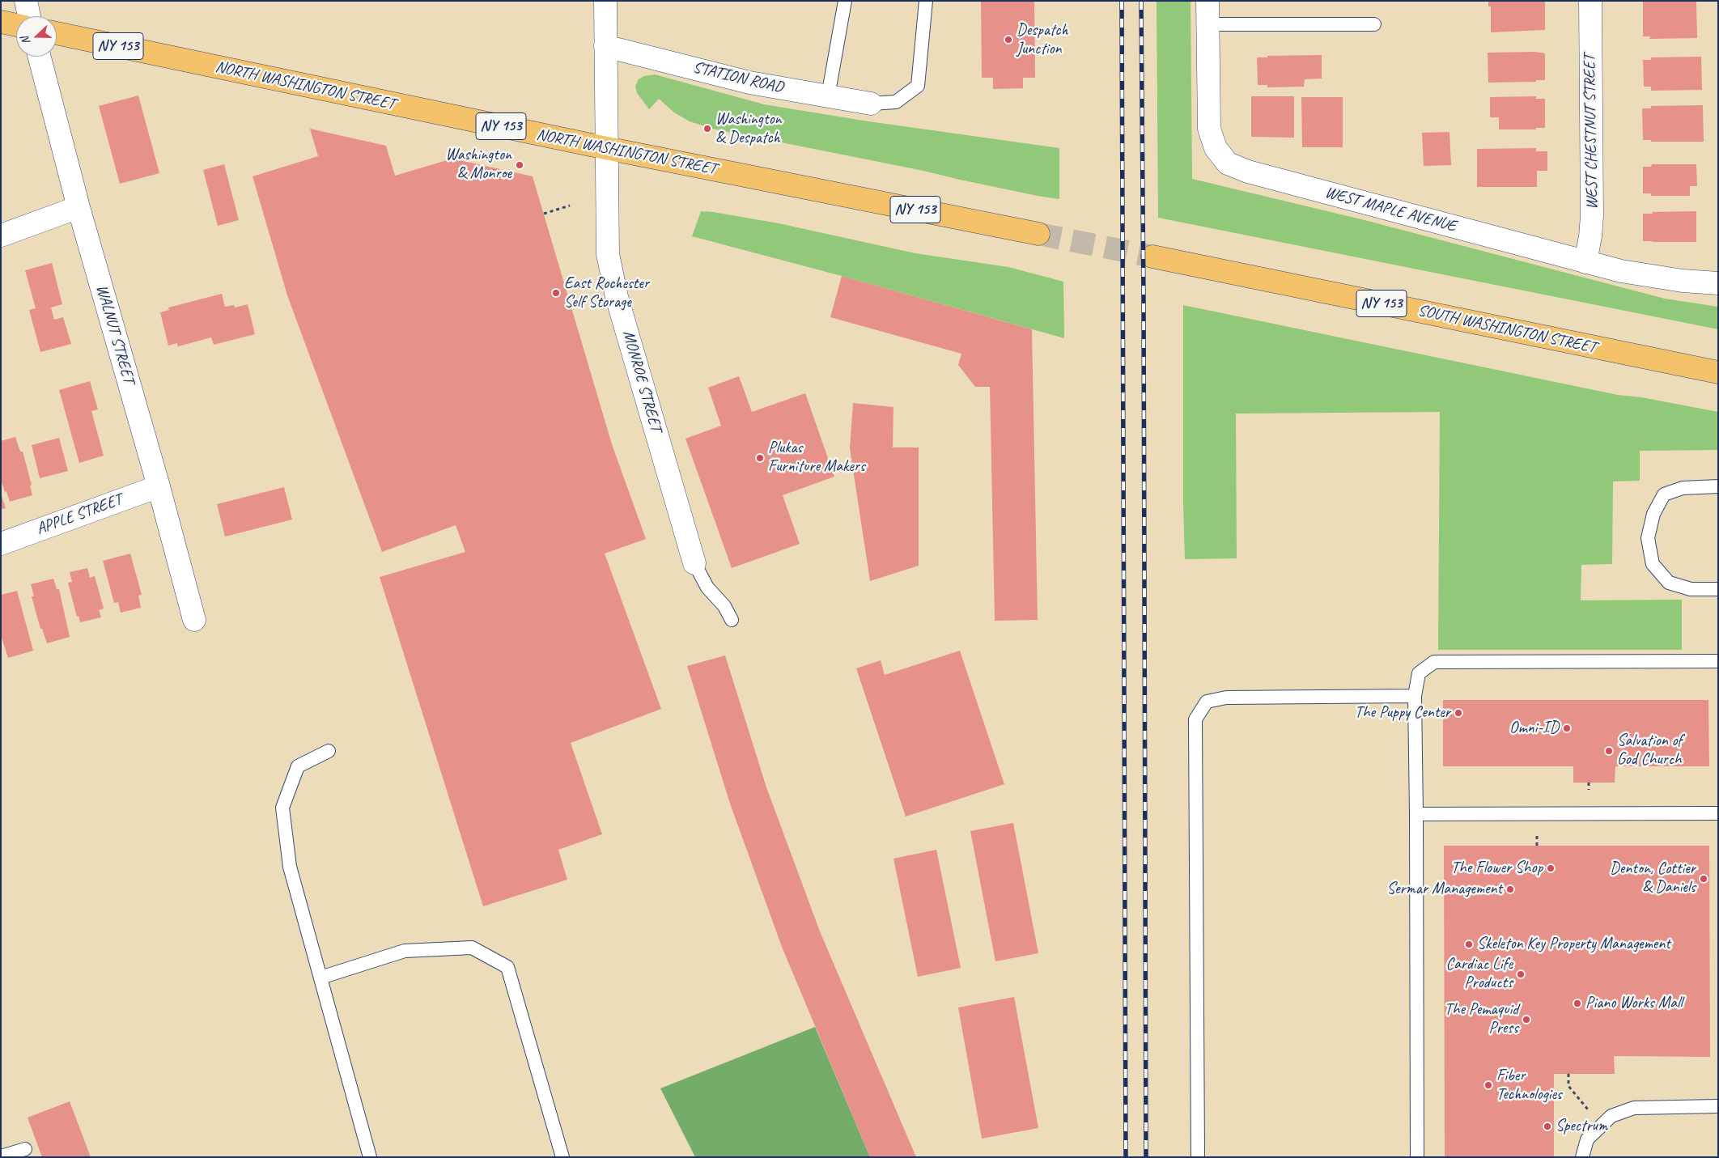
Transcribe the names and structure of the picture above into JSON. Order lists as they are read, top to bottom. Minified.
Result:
{"streets":{"main road":["NY 153","NORTH WASHINGTON STREET","SOUTH WASHINGTON STREET"],"street":["STATION ROAD","WEST CHESTNUT STREET","WEST MAPLE AVENUE","WALNUT STREET","MONROE STREET","APPLE STREET"]},"crossings":[["STATION ROAD","MONROE STREET"],["NORTH WASHINGTON STREET","MONROE STREET"],["WEST CHESTNUT STREET","WEST MAPLE AVENUE"],["WALNUT STREET","APPLE STREET"]],"places":["Despatch Junction","Washington & Despatch","Washington & Monroe","East Rochester Self Storage","Plukas Furniture Makers","The Puppy Center","Omni-ID","Salvation of God Church","The Flower Shop","Denton, Cottier & Daniels","Sermar Management","Skeleton Key Property Management","Cardiac Life Products","Piano Works Mall","The Pemaquid Press","Fiber Technologies","Spectrum"],"north":"left"}
